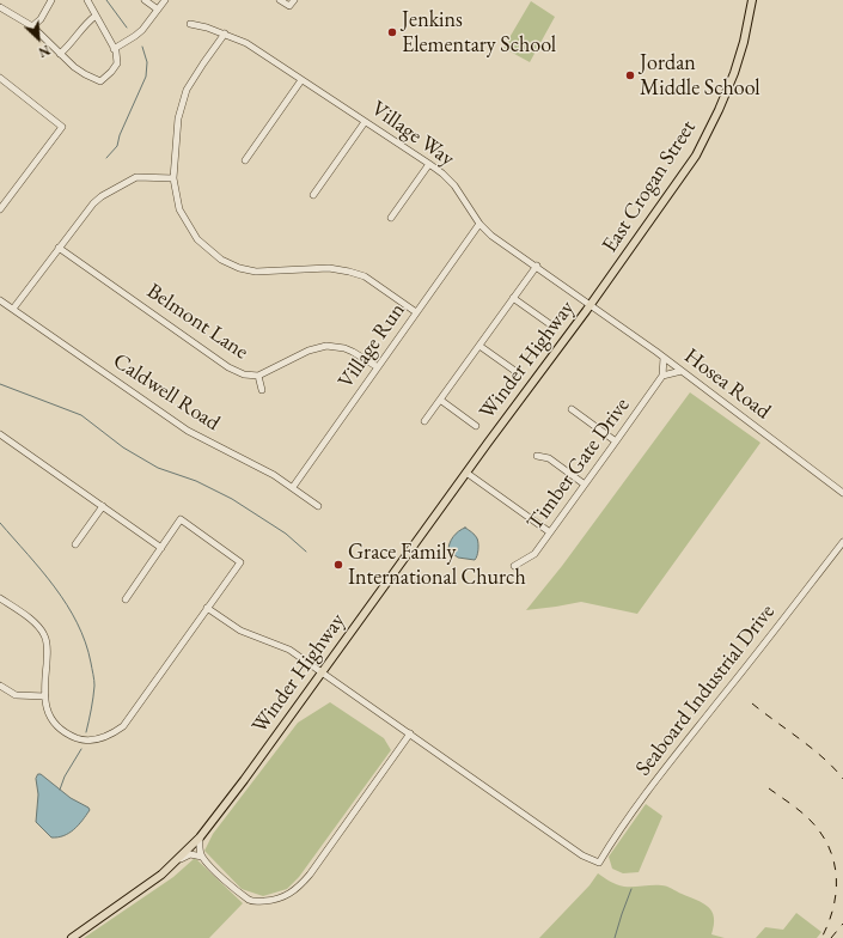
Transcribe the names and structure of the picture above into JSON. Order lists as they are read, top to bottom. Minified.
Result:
{"streets":{"main road":["East Crogan Street","Winder Highway"],"street":["Village Way","Belmont Lane","Village Run","Hosea Road","Caldwell Road","Timber Gate Drive","Seaboard Industrial Drive"]},"crossings":[["Village Way","East Crogan Street"],["Village Way","Village Run"],["Village Way","Winder Highway"],["Village Way","Hosea Road"],["East Crogan Street","Winder Highway"],["East Crogan Street","Hosea Road"],["Belmont Lane","Village Run"],["Village Run","Caldwell Road"],["Winder Highway","Hosea Road"]],"places":["Jenkins Elementary School","Jordan Middle School","Grace Family International Church"],"north":"bottom right"}
